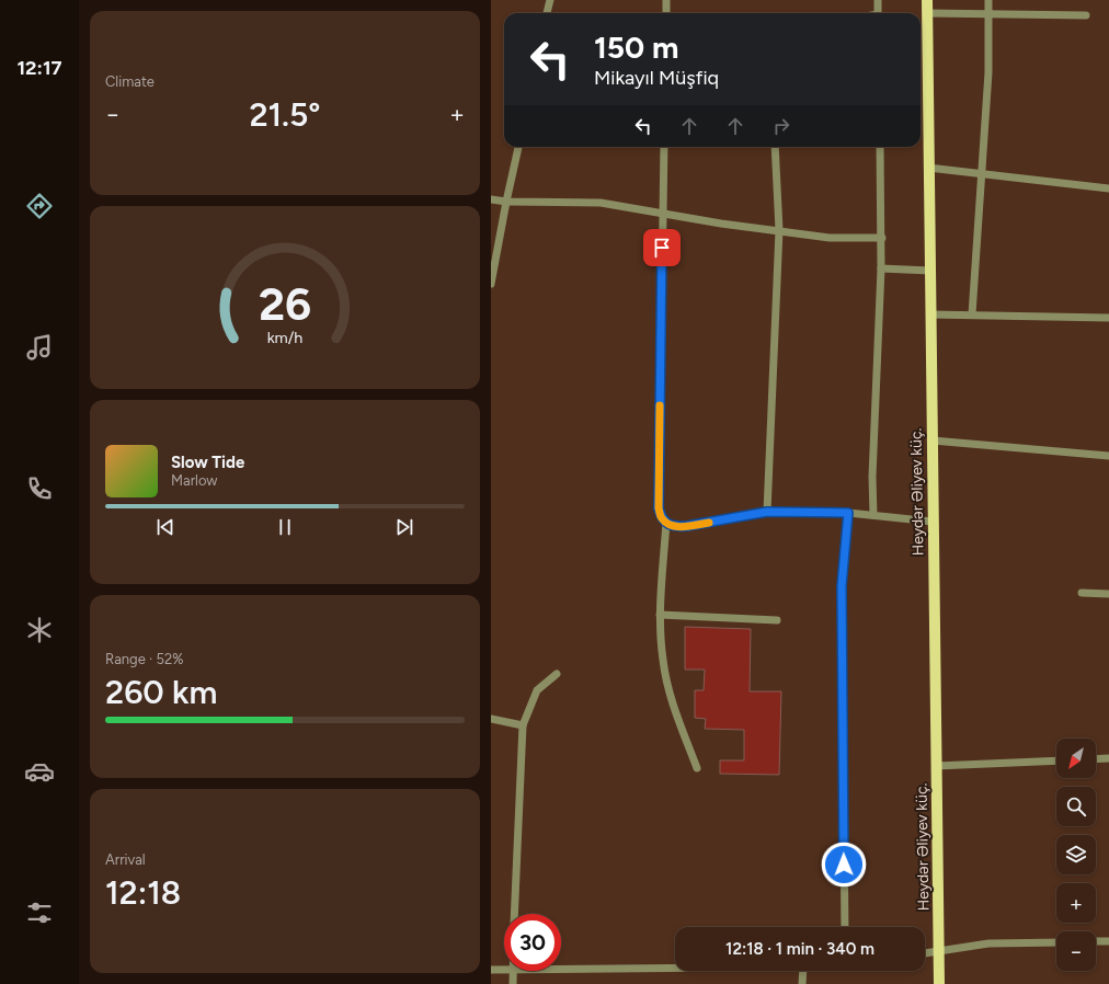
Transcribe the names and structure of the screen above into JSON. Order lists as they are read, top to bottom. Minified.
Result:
{"streets":{"main road":["Heydər Əliyev küç."]},"north":"bottom left","page":{"tabs":"12:17","tile":["Climate",["Range · 52%","260 km"],["Arrival","12:18"]],"turn":["150 m","Mikayıl Müşfiq"],"heat":["−","21.5°","+"],"song":["Slow Tide","Marlow"],"map_buttons":["+","−"],"limit":"30","trip":"12:18 · 1 min · 340 m","gauge":["26","km/h"]}}
